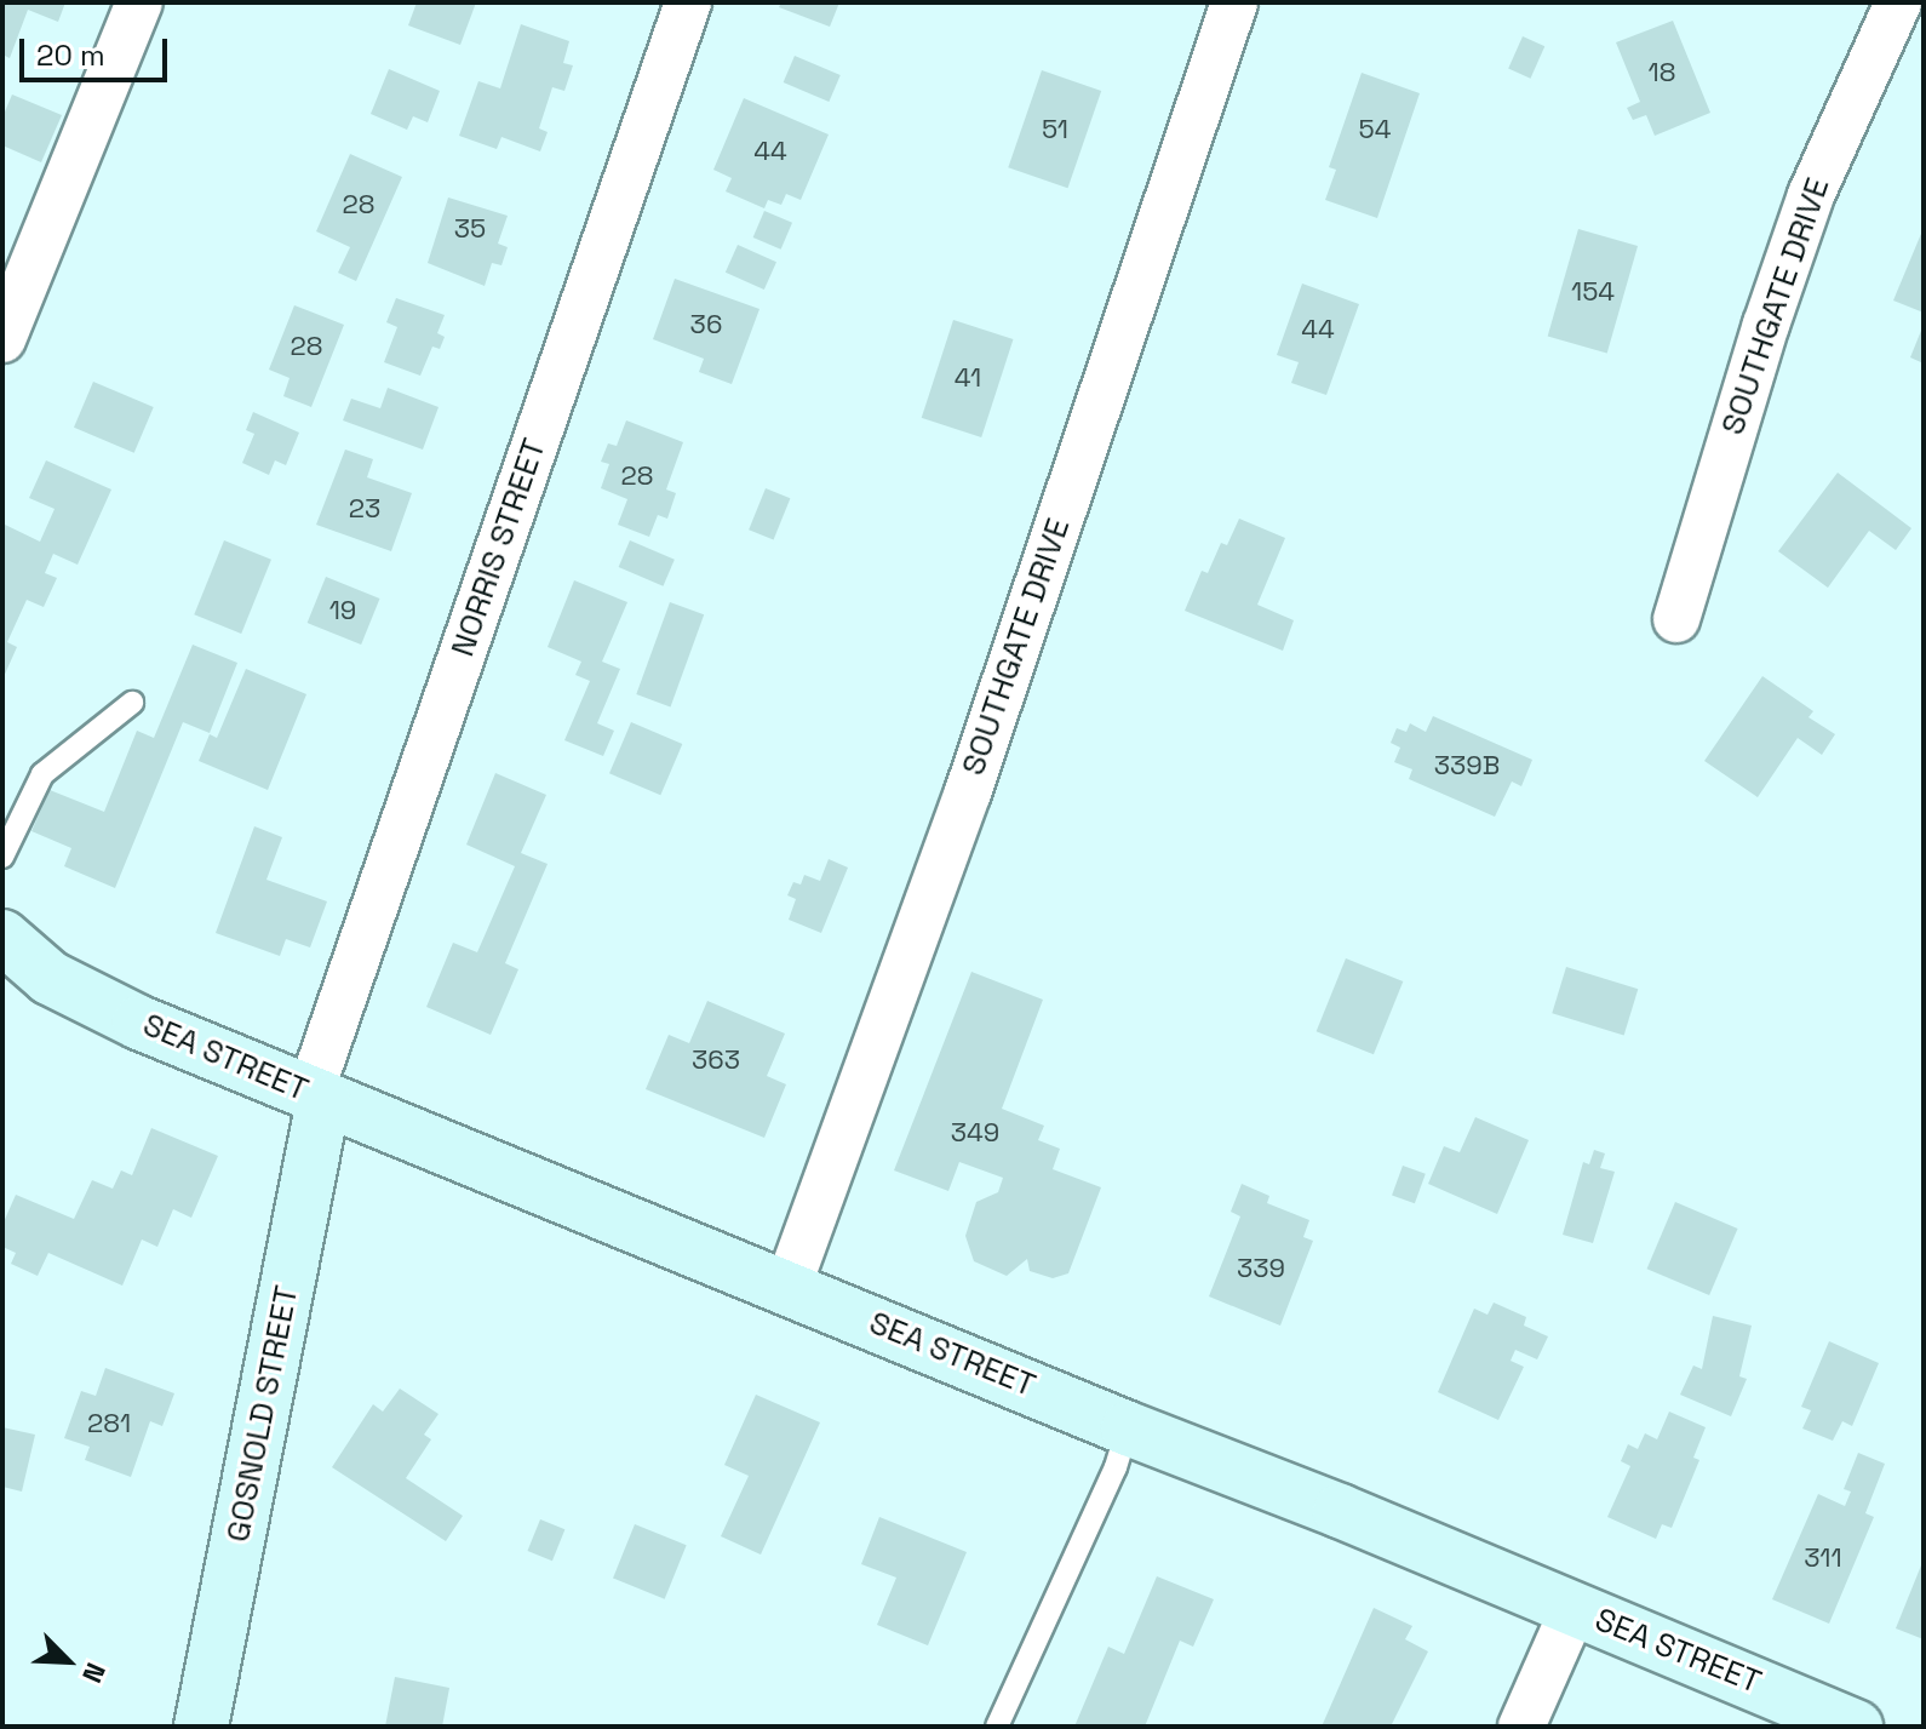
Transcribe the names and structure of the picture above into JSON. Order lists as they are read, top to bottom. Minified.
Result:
{"streets":{"street":["SOUTHGATE DRIVE","NORRIS STREET","SEA STREET","GOSNOLD STREET"]},"crossings":[["SOUTHGATE DRIVE","SEA STREET"],["NORRIS STREET","SEA STREET"],["NORRIS STREET","GOSNOLD STREET"],["SEA STREET","GOSNOLD STREET"]],"house_numbers":["18","51","54","44","28","35","154","36","44","28","41","28","23","19","339B","363","349","339","281","311"],"scale_bar":"20 m","north":"bottom right"}
